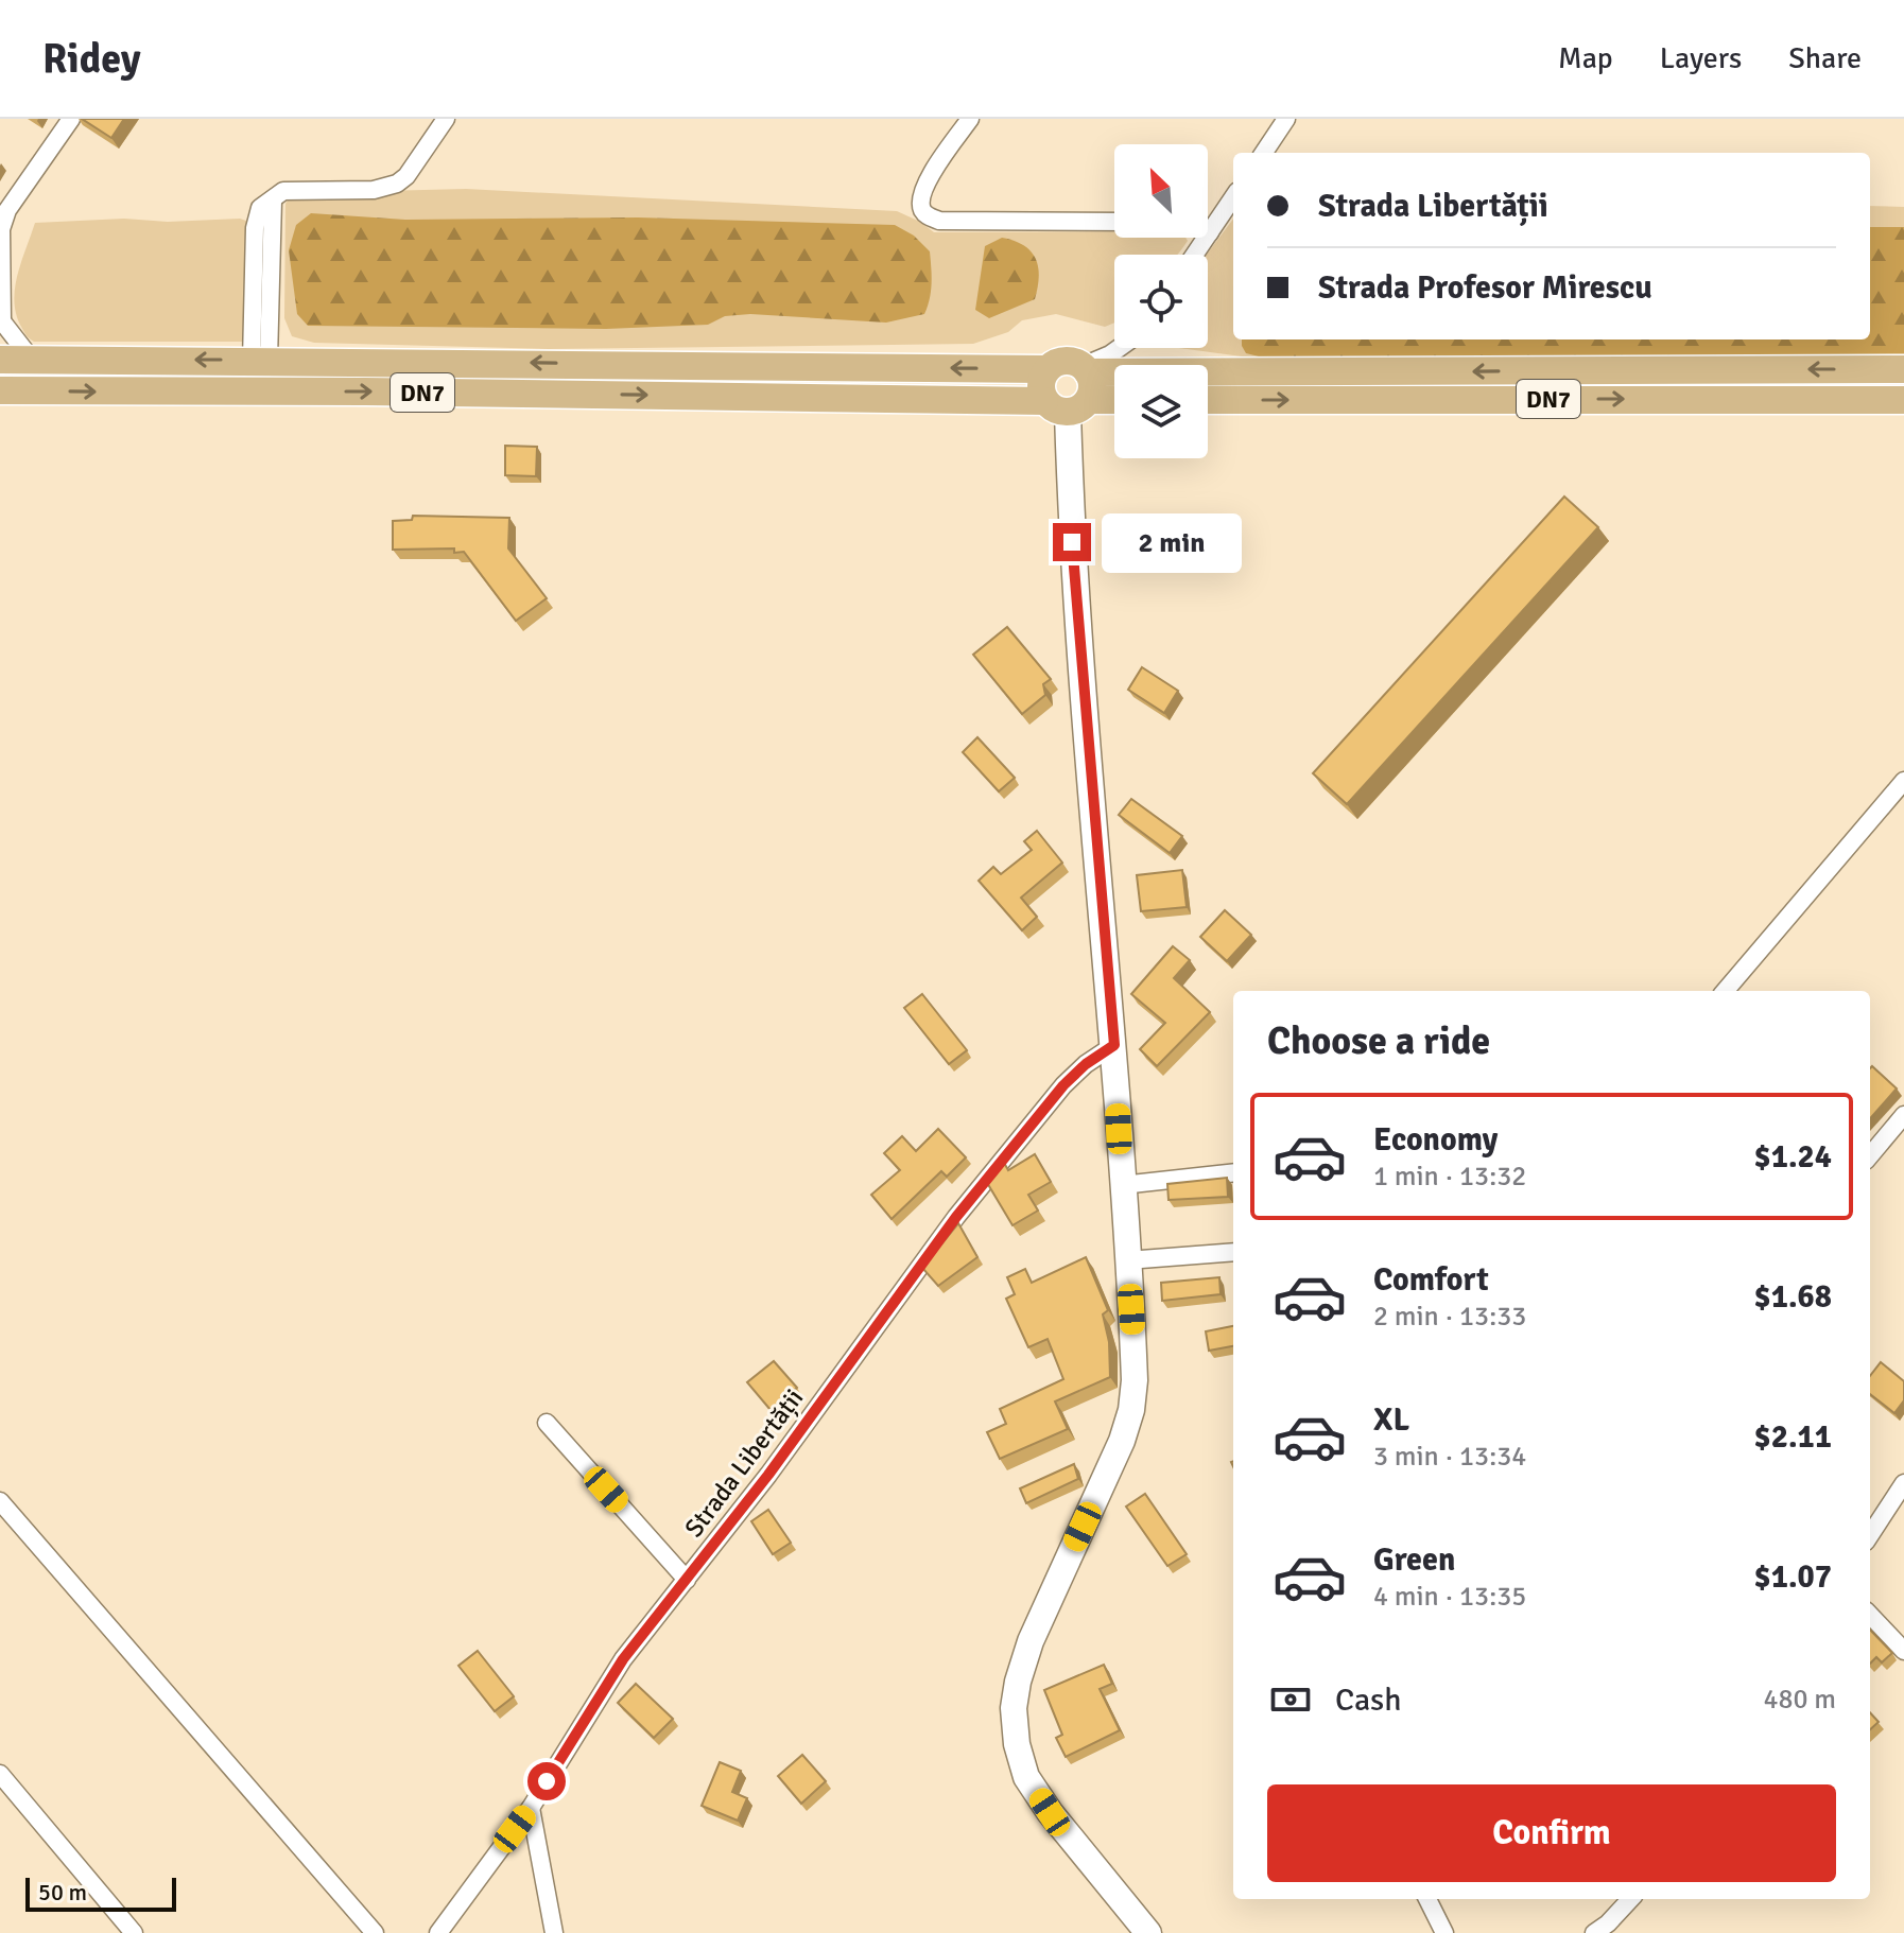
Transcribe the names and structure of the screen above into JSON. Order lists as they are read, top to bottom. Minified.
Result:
{"streets":{"main road":["DN7"],"street":["Strada Libertății"]},"scale_bar":"50 m","north":"top left","page":{"header":"Ridey","nav":["Map","Layers","Share"],"banner":["Strada Libertății","Strada Profesor Mirescu"],"bubble":"2 min","heading":"Choose a ride","list":[{"name":"Economy","note":"1 min · 13:32","value":"$1.24"},{"name":"Comfort","note":"2 min · 13:33","value":"$1.68"},{"name":"XL","note":"3 min · 13:34","value":"$2.11"},{"name":"Green","note":"4 min · 13:35","value":"$1.07"}],"pay":["Cash","480 m"],"buttons":"Confirm","scale":"50 m"}}
